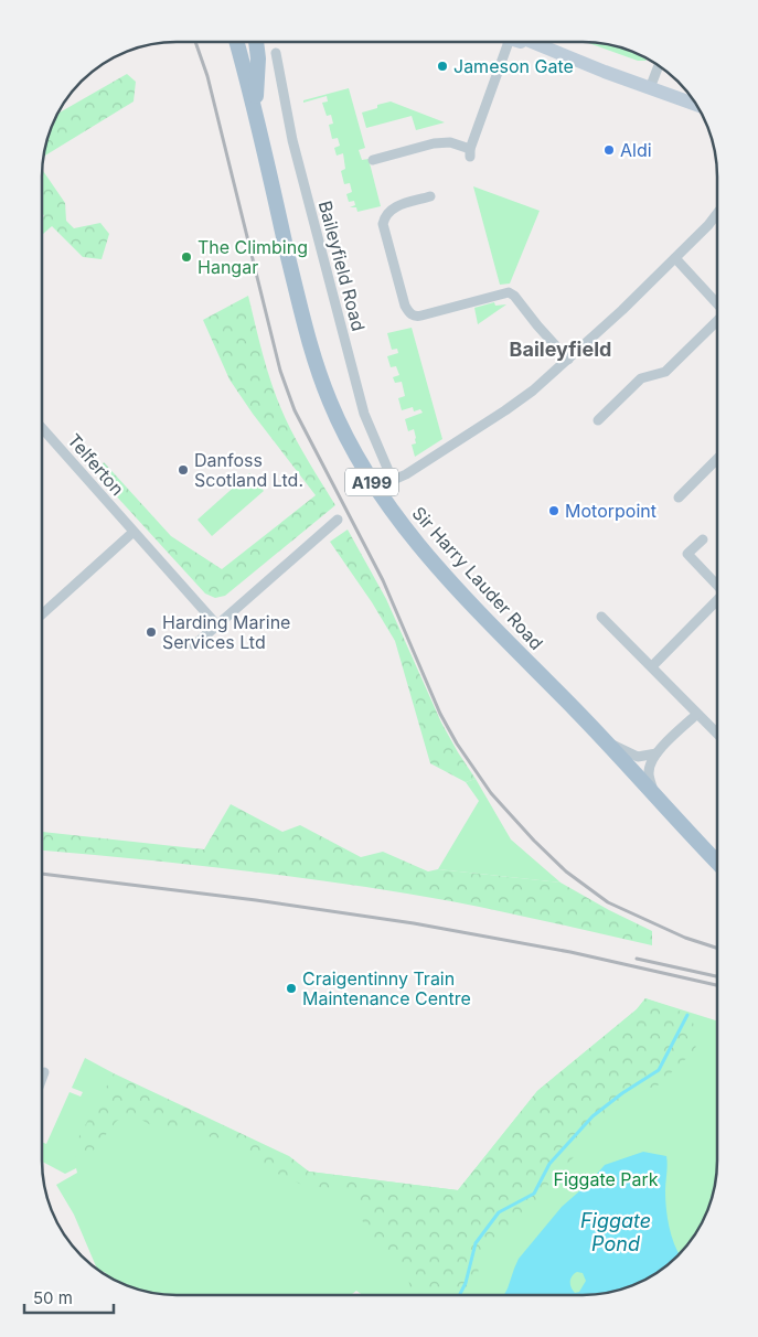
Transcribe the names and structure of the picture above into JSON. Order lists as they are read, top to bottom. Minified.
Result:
{"streets":{"main road":["A199","Sir Harry Lauder Road"],"street":["Baileyfield Road","Telferton"]},"crossings":[["A199","Sir Harry Lauder Road"]],"districts":["Baileyfield"],"water":["Figgate Pond"],"parks":["Figgate Park"],"places":["Jameson Gate","Aldi","The Climbing Hangar","Danfoss Scotland Ltd.","Motorpoint","Harding Marine Services Ltd","Craigentinny Train Maintenance Centre"],"scale_bar":"50 m"}
